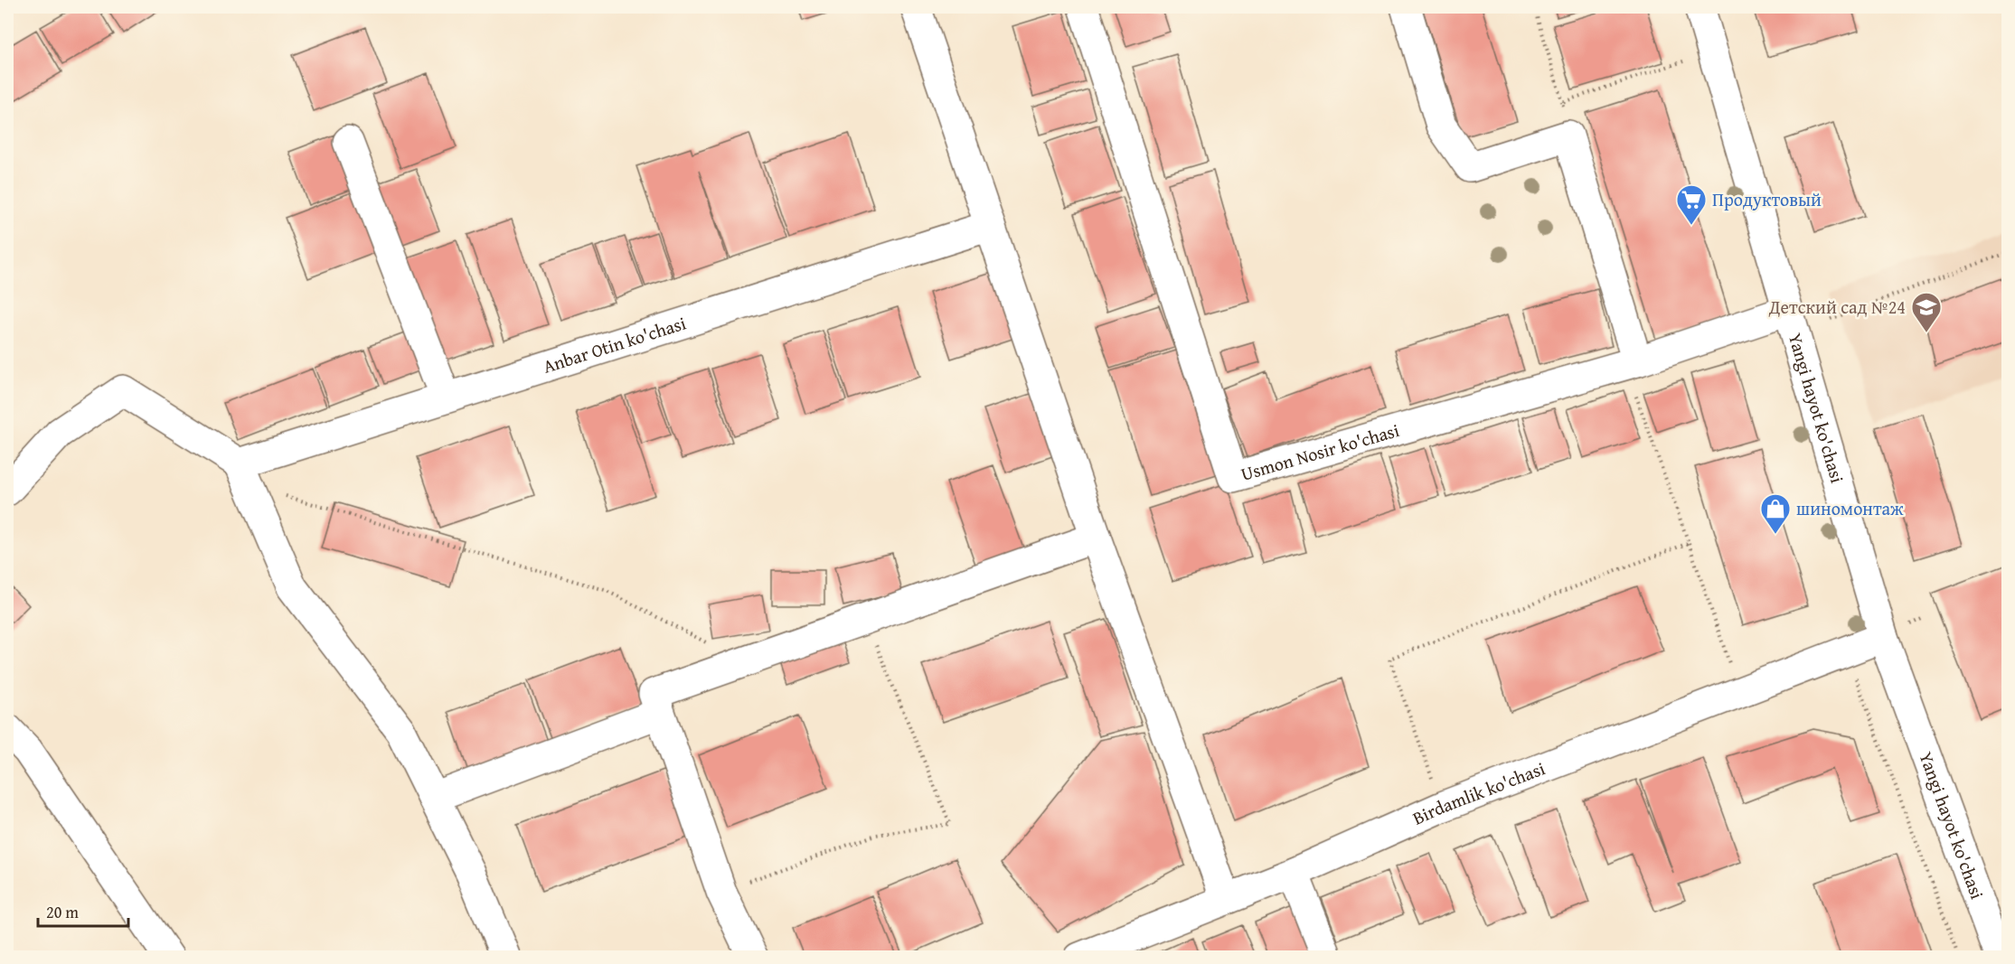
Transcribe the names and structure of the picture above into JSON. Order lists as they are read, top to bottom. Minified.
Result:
{"streets":{"street":["Anbar Otin ko'chasi","Yangi hayot ko'chasi","Usmon Nosir ko'chasi","Birdamlik ko'chasi"]},"crossings":[["Yangi hayot ko'chasi","Usmon Nosir ko'chasi"],["Yangi hayot ko'chasi","Birdamlik ko'chasi"]],"places":{"supermarket":["Продуктовый"],"school or university":["Детский сад №24"],"shop":["шиномонтаж"]},"scale_bar":"20 m"}
